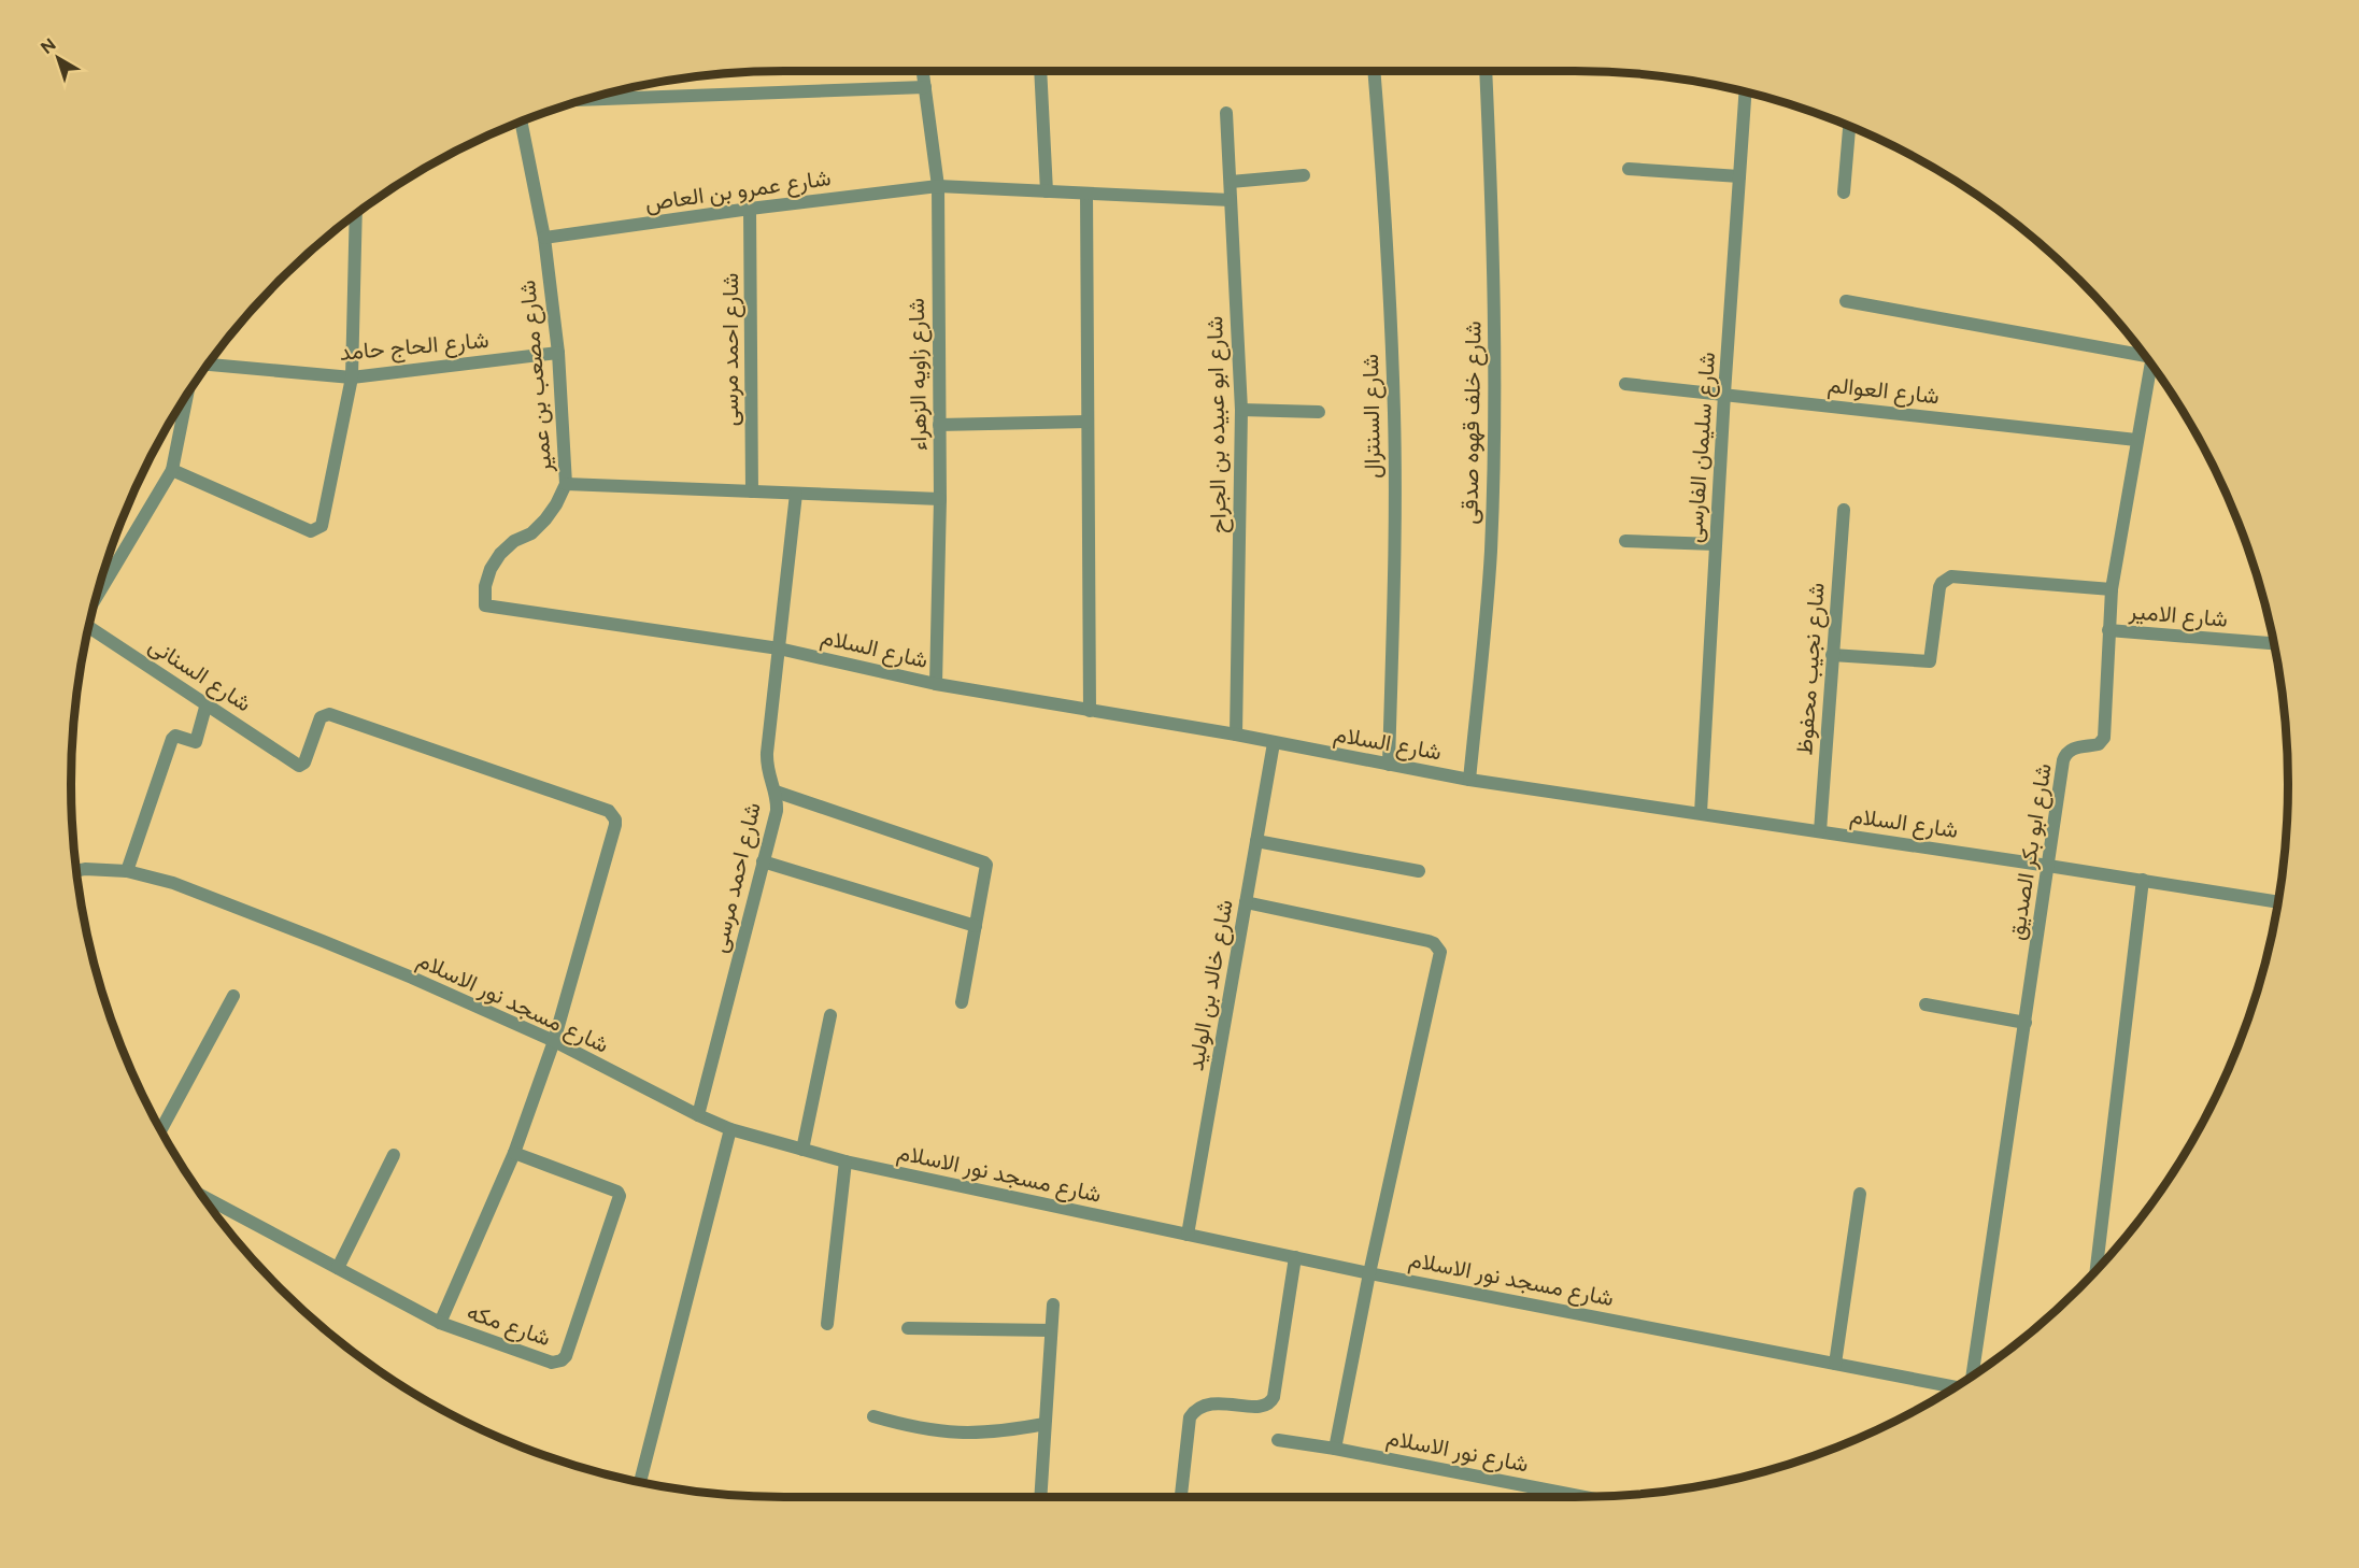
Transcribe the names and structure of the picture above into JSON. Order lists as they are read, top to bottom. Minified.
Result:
{"streets":{"street":["شارع عمرو بن العاص","شارع الحاج حامد","شارع احمد مرسى","شارع زاويه الزهراء","شارع مصعب بن عمير","شارع العوالم","شارع السنترال","شارع خلف قهوه صدقى","شارع ابو عبيده بن الجراح","شارع سليمان الفارسى","شارع الامير","شارع السلام","شارع نجيب محفوظ","شارع السنانى","شارع ابو بكر الصديق","شارع خالد بن الوليد","شارع مسجد نور الاسلام","شارع مكه","شارع نور الاسلام"]},"crossings":[["شارع عمرو بن العاص","شارع احمد مرسى"],["شارع عمرو بن العاص","شارع زاويه الزهراء"],["شارع عمرو بن العاص","شارع مصعب بن عمير"],["شارع عمرو بن العاص","شارع ابو عبيده بن الجراح"],["شارع الحاج حامد","شارع مصعب بن عمير"],["شارع احمد مرسى","شارع السلام"],["شارع احمد مرسى","شارع مسجد نور الاسلام"],["شارع زاويه الزهراء","شارع السلام"],["شارع مصعب بن عمير","شارع السلام"],["شارع العوالم","شارع سليمان الفارسى"],["شارع العوالم","شارع ابو بكر الصديق"],["شارع السنترال","شارع السلام"],["شارع خلف قهوه صدقى","شارع السلام"],["شارع ابو عبيده بن الجراح","شارع السلام"],["شارع سليمان الفارسى","شارع السلام"],["شارع الامير","شارع ابو بكر الصديق"],["شارع السلام","شارع نجيب محفوظ"],["شارع السلام","شارع ابو بكر الصديق"],["شارع السلام","شارع خالد بن الوليد"],["شارع السنانى","شارع مسجد نور الاسلام"],["شارع خالد بن الوليد","شارع مسجد نور الاسلام"]],"north":"top left"}
